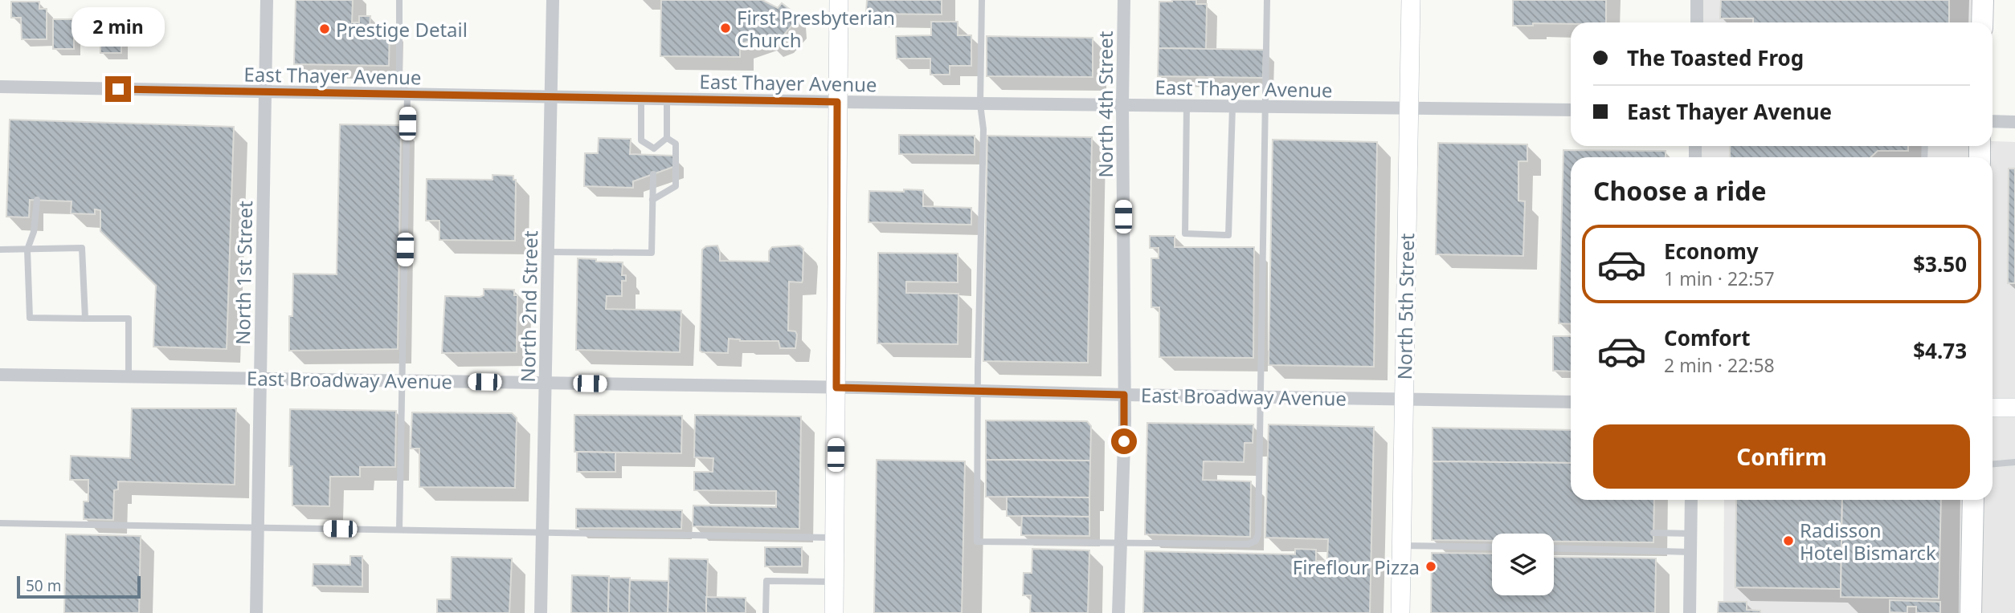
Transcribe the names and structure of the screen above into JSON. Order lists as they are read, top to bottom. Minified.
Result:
{"streets":{"street":["East Thayer Avenue","North 4th Street","North 1st Street","North 2nd Street","North 5th Street","East Broadway Avenue"]},"crossings":[["East Thayer Avenue","North 4th Street"],["East Thayer Avenue","North 1st Street"],["East Thayer Avenue","North 2nd Street"],["East Thayer Avenue","North 5th Street"],["North 4th Street","East Broadway Avenue"],["North 1st Street","East Broadway Avenue"],["North 2nd Street","East Broadway Avenue"],["North 5th Street","East Broadway Avenue"]],"places":["First Presbyterian Church","Prestige Detail","Radisson Hotel Bismarck","Fireflour Pizza"],"scale_bar":"50 m","page":{"bubble":"2 min","banner":["The Toasted Frog","East Thayer Avenue"],"heading":"Choose a ride","list":[{"name":"Economy","note":"1 min · 22:57","value":"$3.50"},{"name":"Comfort","note":"2 min · 22:58","value":"$4.73"}],"buttons":"Confirm","scale":"50 m"}}
